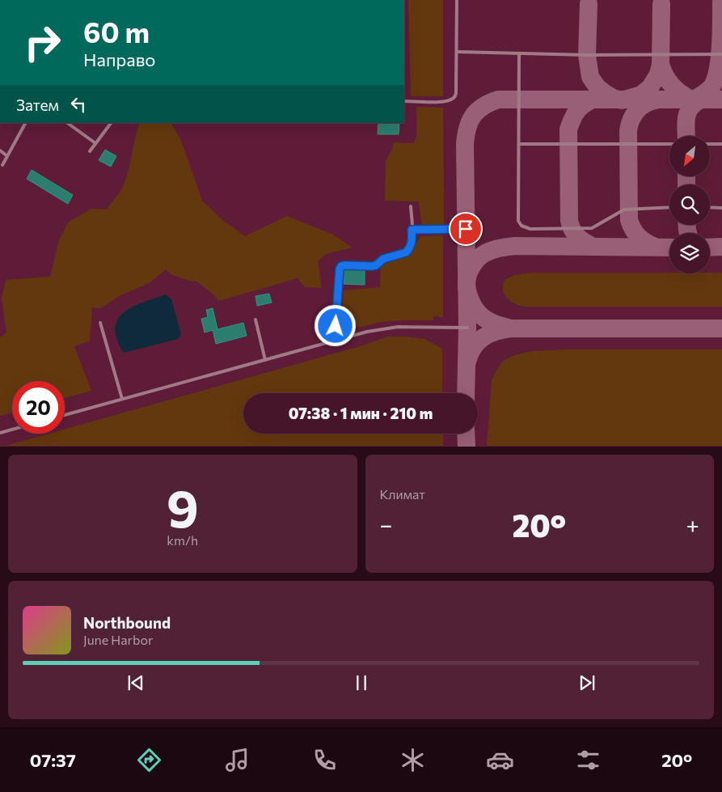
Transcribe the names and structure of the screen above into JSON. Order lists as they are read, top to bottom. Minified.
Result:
{"north":"bottom left","page":{"turn":["60 m","Направо"],"then":"Затем","limit":"20","trip":"07:38 · 1 мин · 210 m","tile":[["9","km/h"],"Климат"],"heat":["−","20°","+"],"song":["Northbound","June Harbor"],"tabs":["07:37","20°"]}}
